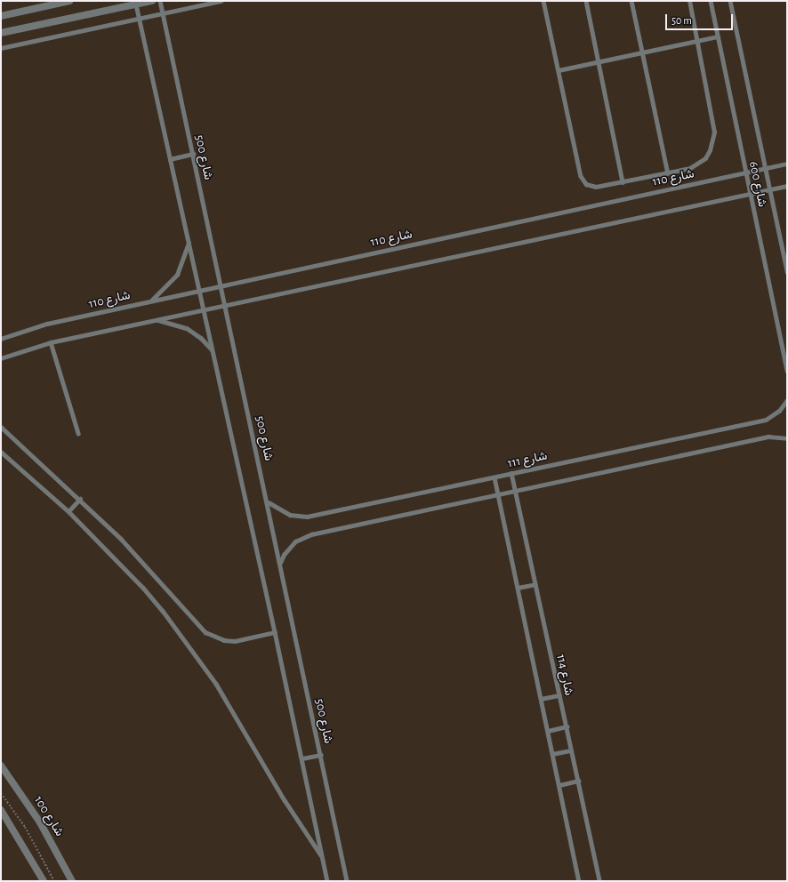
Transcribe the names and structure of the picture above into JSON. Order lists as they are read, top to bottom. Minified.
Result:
{"streets":{"street":["شارع 100"],"lane":["شارع 500","شارع 110","شارع 600","شارع 111","شارع 114"]},"crossings":[["شارع 500","شارع 110"],["شارع 500","شارع 111"],["شارع 110","شارع 600"],["شارع 111","شارع 114"]],"scale_bar":"50 m"}
